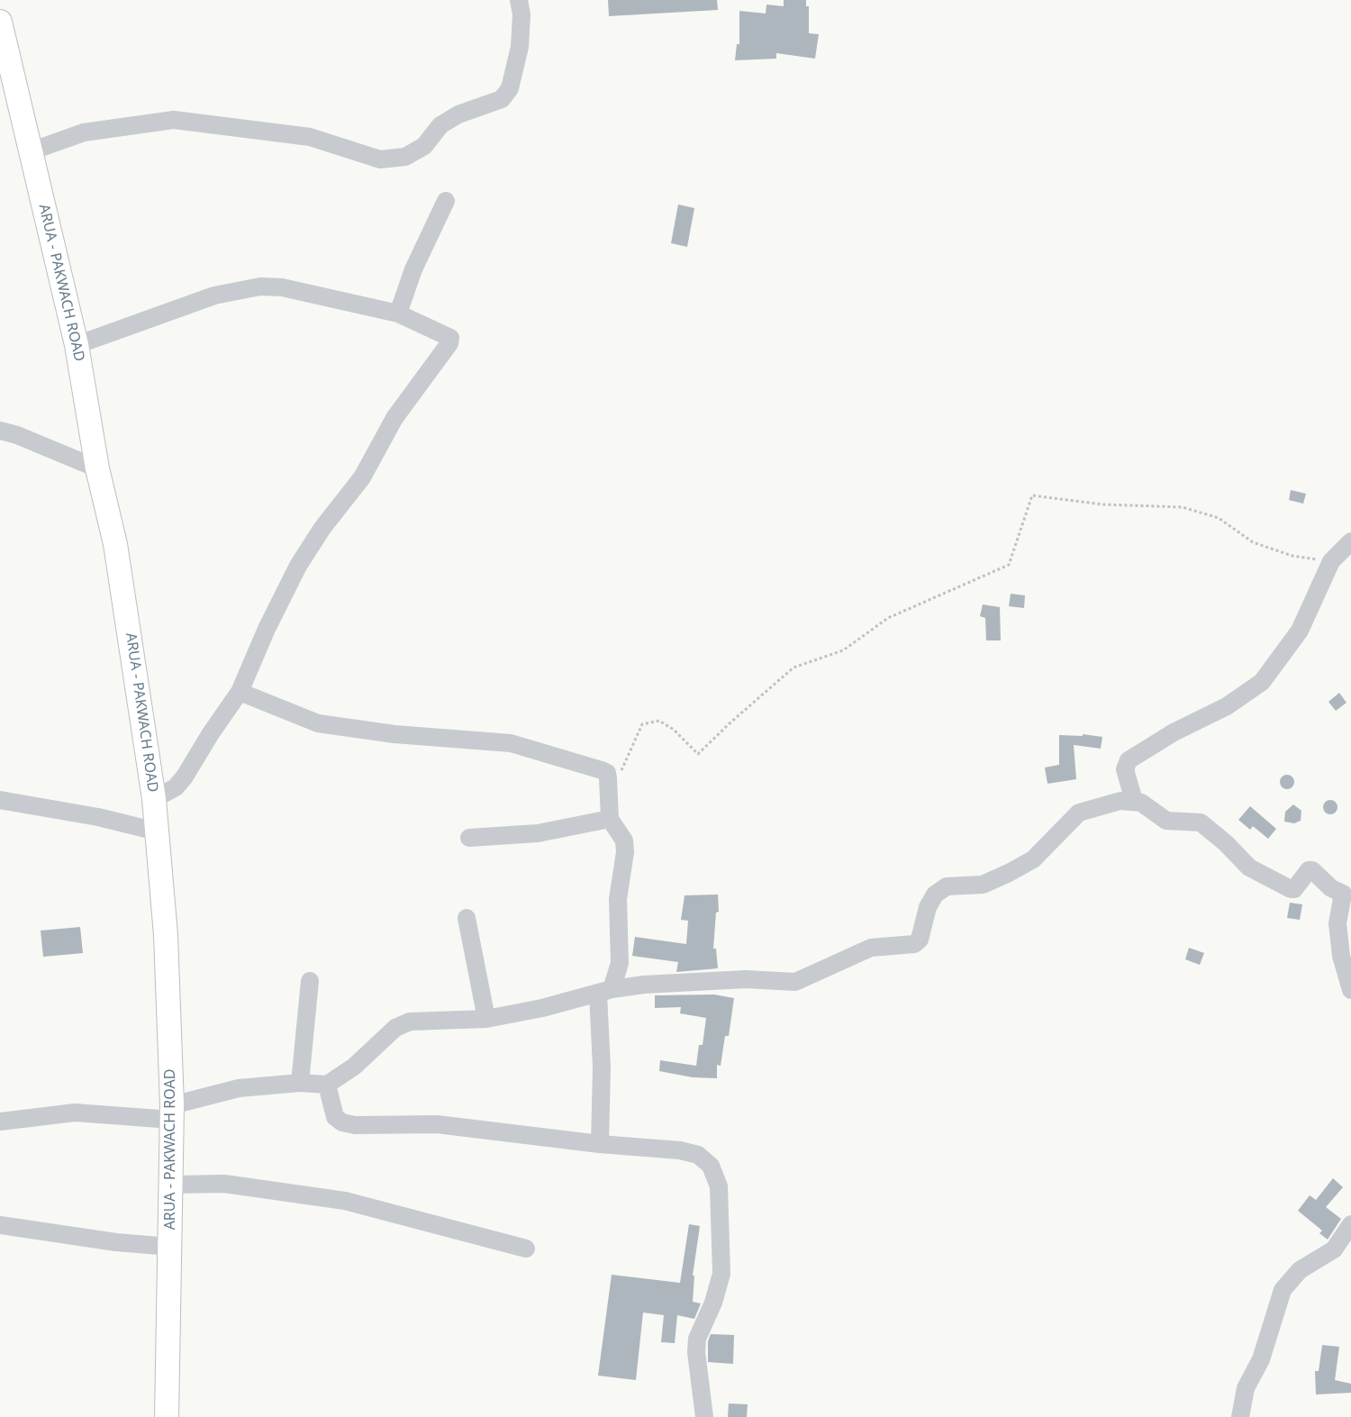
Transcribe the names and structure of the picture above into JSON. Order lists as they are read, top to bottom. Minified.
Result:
{"streets":{"main road":["ARUA - PAKWACH ROAD"]}}
